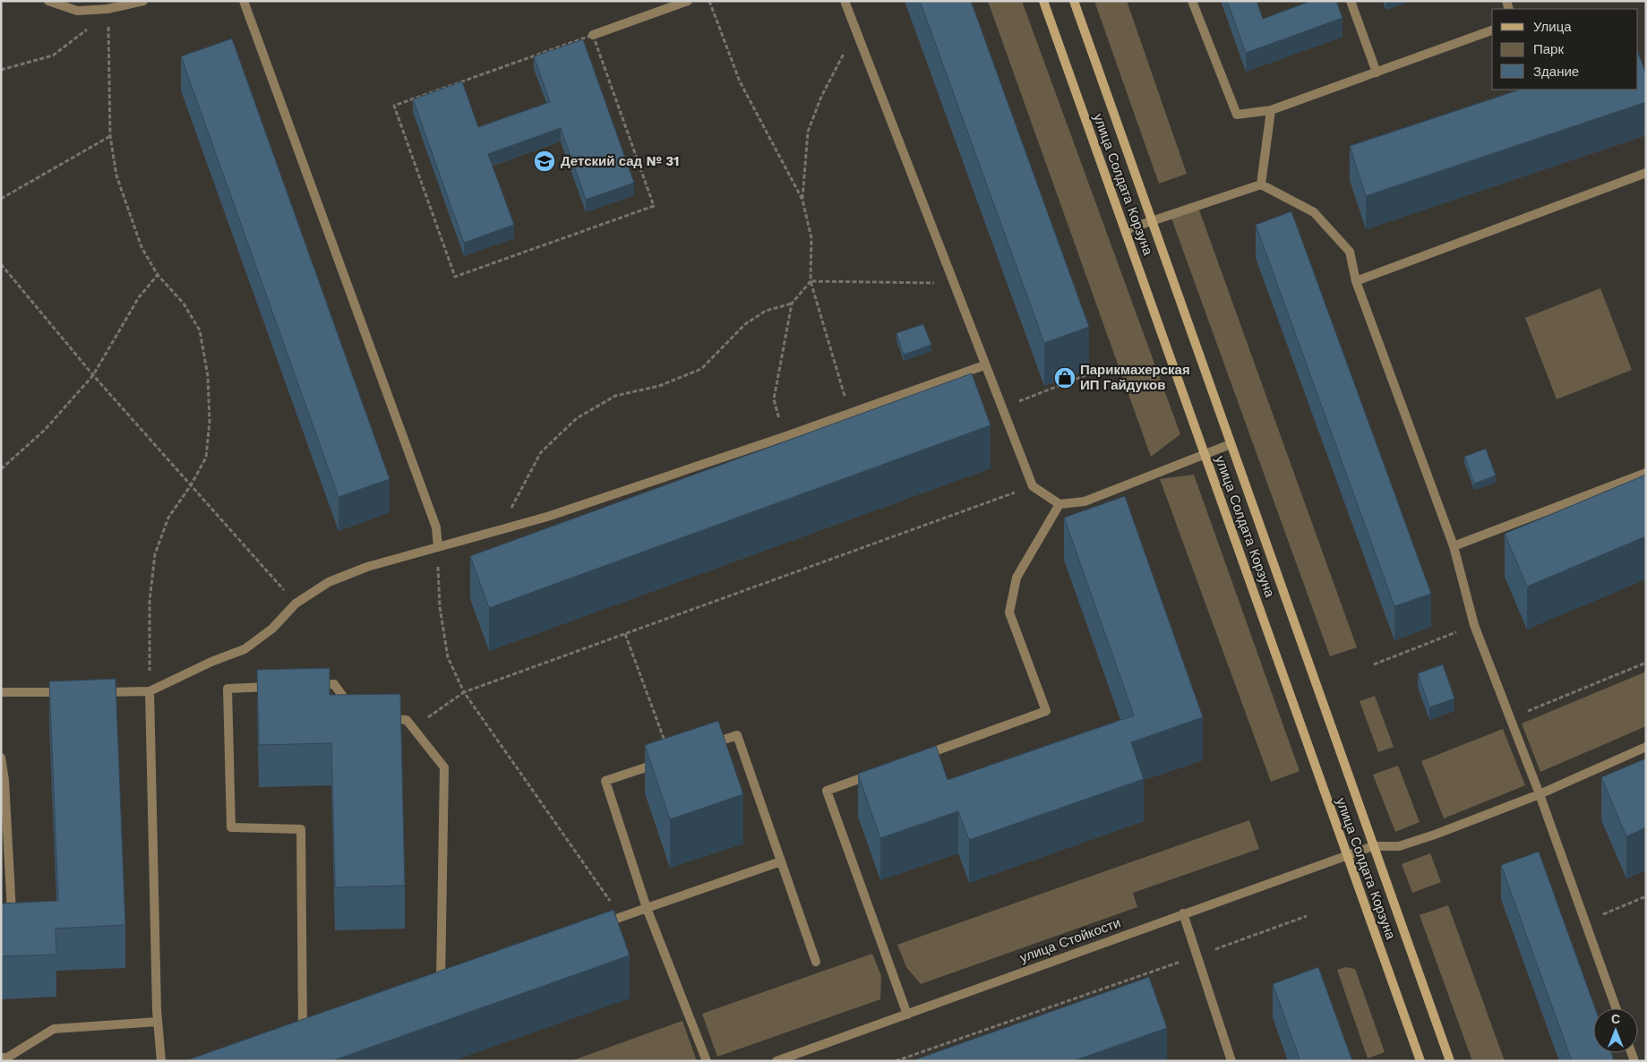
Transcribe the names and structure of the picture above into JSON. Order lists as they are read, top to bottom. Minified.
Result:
{"streets":{"street":["улица Солдата Корзуна","улица Стойкости"]},"crossings":[["улица Солдата Корзуна","улица Стойкости"]],"places":{"school or university":["Детский сад № 31"],"shop":["Парикмахерская ИП Гайдуков"]},"legend":["Улица","Парк","Здание"],"north":"top"}
